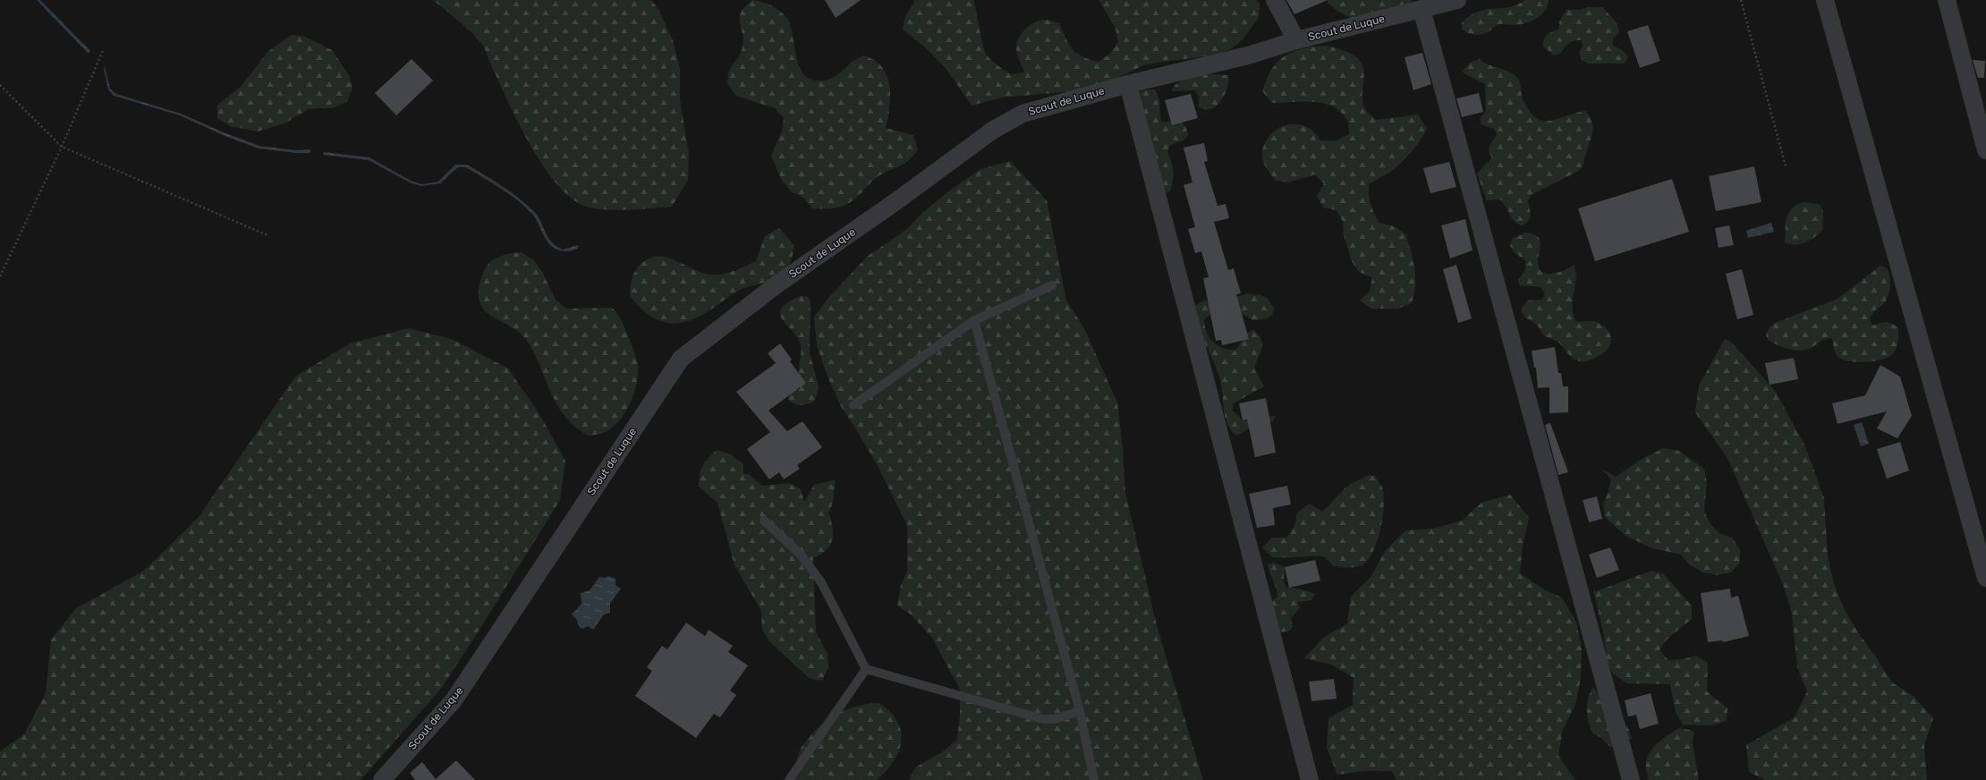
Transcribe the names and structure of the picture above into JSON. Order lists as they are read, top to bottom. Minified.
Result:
{"streets":{"street":["Scout de Luque"]}}
